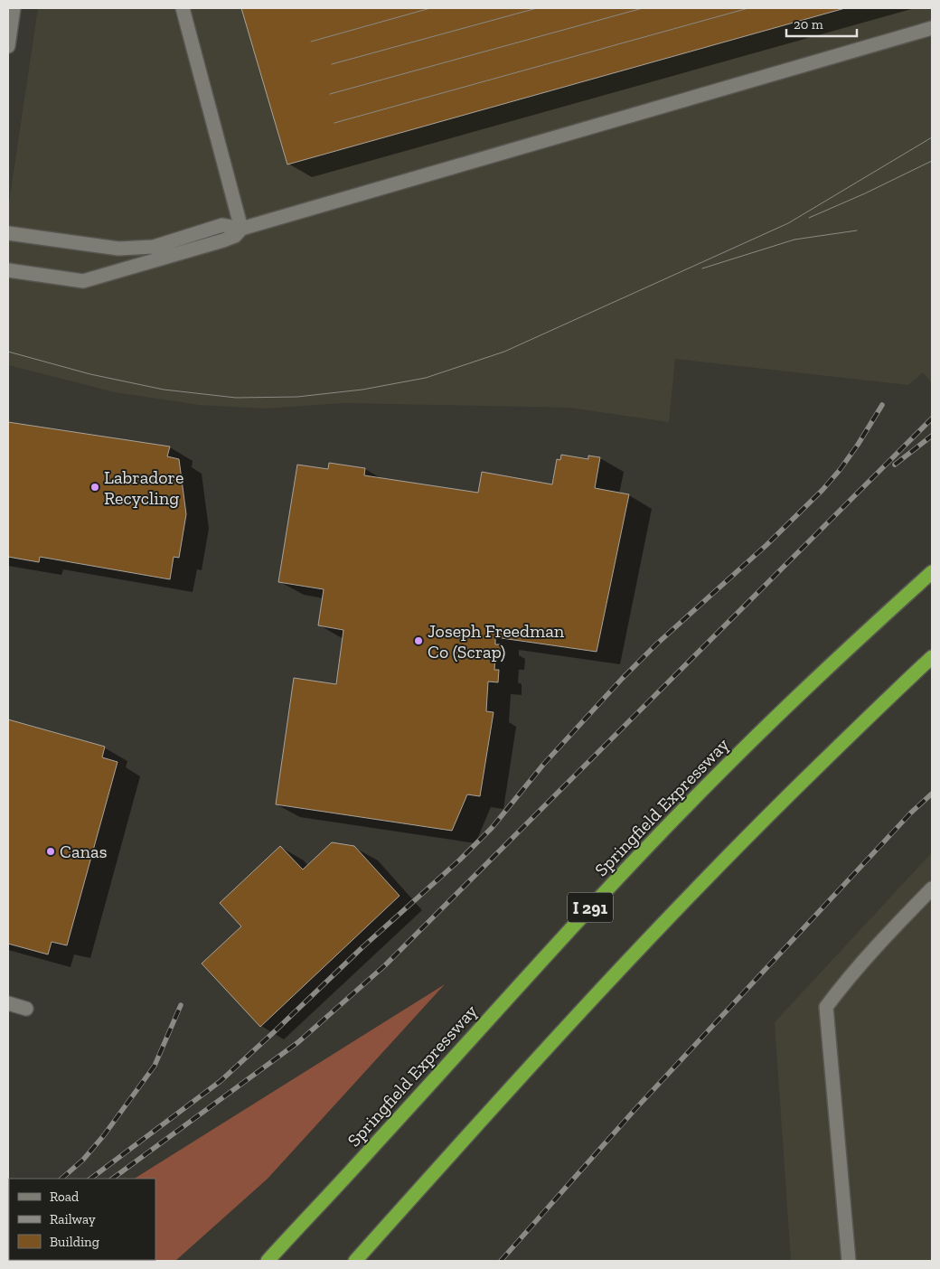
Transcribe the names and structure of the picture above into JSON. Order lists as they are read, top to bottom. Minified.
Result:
{"streets":{"highway":["Springfield Expressway","I 291"]},"places":["Labradore Recycling","Joseph Freedman Co (Scrap)","Canas"],"legend":["Road","Railway","Building"],"scale_bar":"20 m"}
